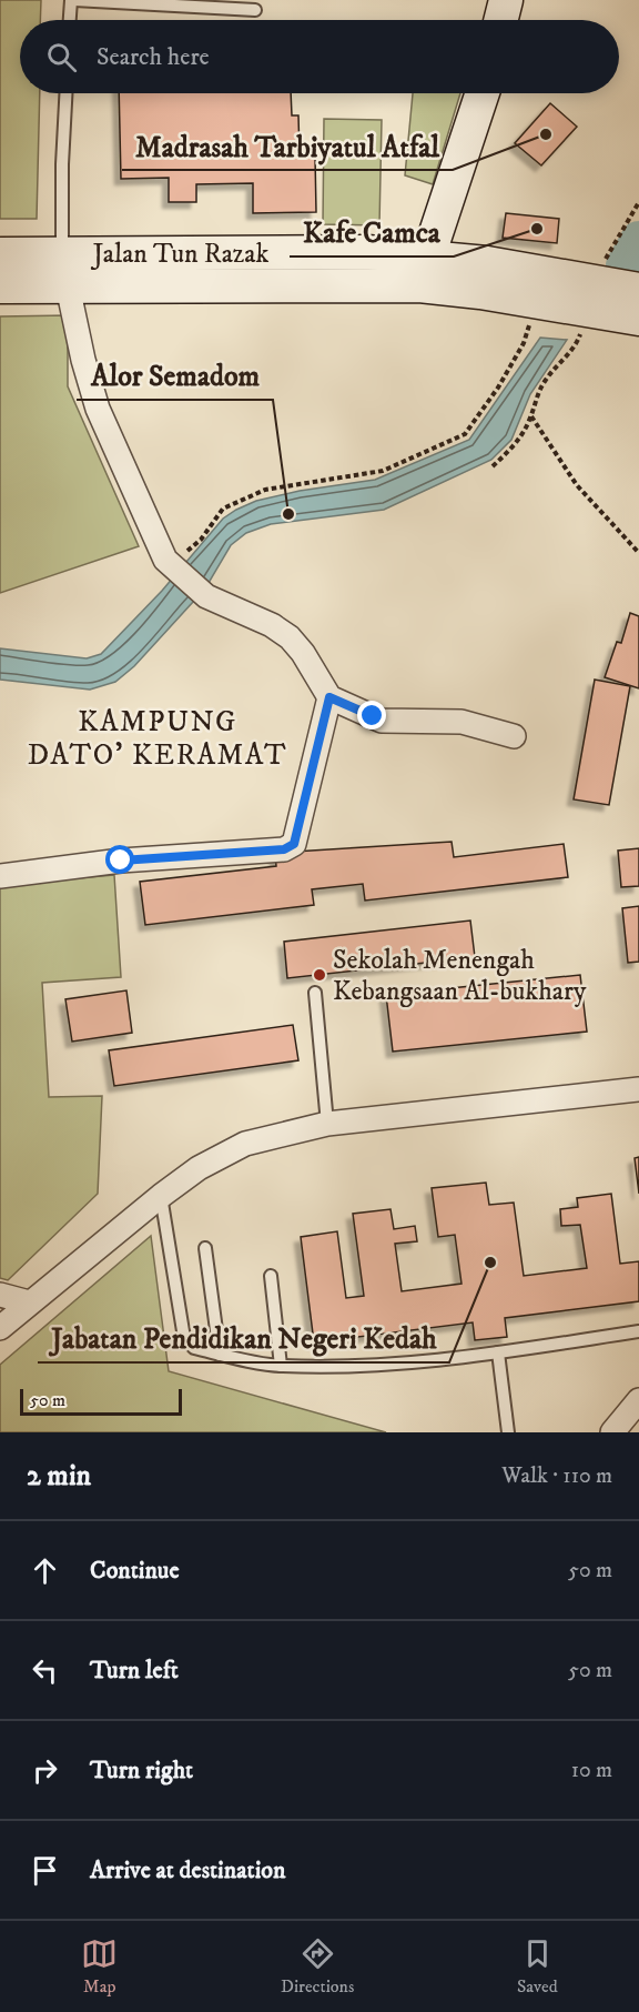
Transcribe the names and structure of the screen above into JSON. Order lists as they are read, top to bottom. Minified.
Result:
{"streets":{"main road":["Jalan Tun Razak"]},"districts":["KAMPUNG DATO' KERAMAT"],"places":["Madrasah Tarbiyatul Atfal","Kafe Camca","Alor Semadom","Sekolah Menengah Kebangsaan Al-bukhary","Jabatan Pendidikan Negeri Kedah"],"scale_bar":"50 m","page":{"search":"Search here","scale":"50 m","heading":["2 min","Walk · 110 m"],"list":[["Continue","50 m"],["Turn left","50 m"],["Turn right","10 m"],"Arrive at destination"],"nav":["Map","Directions","Saved"]}}
